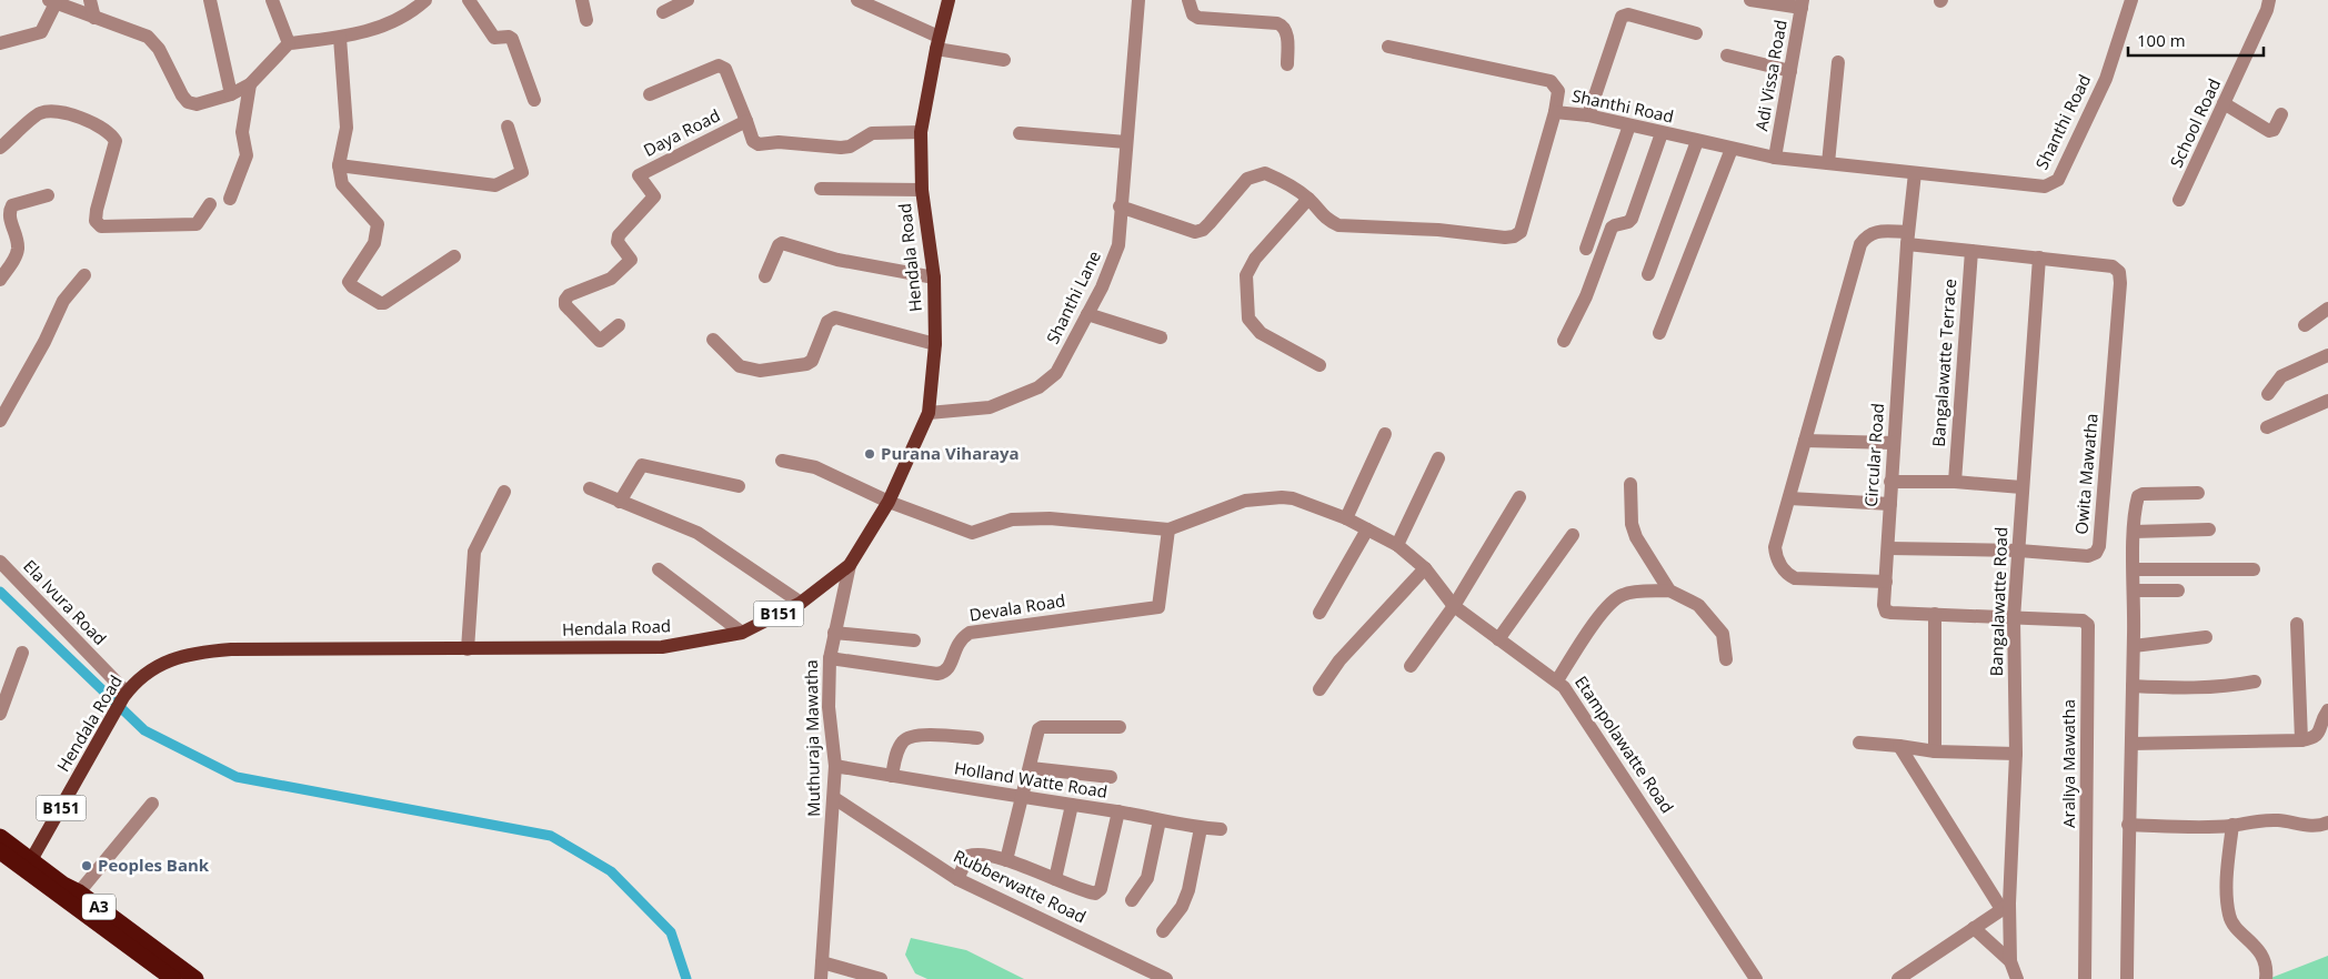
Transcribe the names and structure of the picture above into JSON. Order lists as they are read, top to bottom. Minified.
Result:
{"streets":{"highway":["A3"],"main road":["Hendala Road","B151"],"street":["Adi Vissa Road","Shanthi Road","School Road","Daya Road","Shanthi Lane","Bangalawatte Terrace","Circular Road","Owita Mawatha","Bangalawatte Road","Ela Ivura Road","Devala Road","Muthuraja Mawatha","Etampolawatte Road","Araliya Mawatha","Holland Watte Road","Rubberwatte Road"]},"crossings":[["Adi Vissa Road","Shanthi Road"],["Shanthi Road","Shanthi Lane"],["Shanthi Road","Circular Road"],["Daya Road","Hendala Road"],["Hendala Road","Shanthi Lane"],["Hendala Road","Ela Ivura Road"],["Hendala Road","Muthuraja Mawatha"],["Hendala Road","Etampolawatte Road"],["Hendala Road","A3"],["Circular Road","Owita Mawatha"],["Circular Road","Bangalawatte Road"],["Circular Road","Araliya Mawatha"],["Owita Mawatha","Bangalawatte Road"],["Bangalawatte Road","Araliya Mawatha"],["Devala Road","Muthuraja Mawatha"],["Devala Road","Etampolawatte Road"],["Muthuraja Mawatha","Holland Watte Road"],["Muthuraja Mawatha","Rubberwatte Road"]],"places":["Purana Viharaya","Peoples Bank"],"scale_bar":"100 m"}
